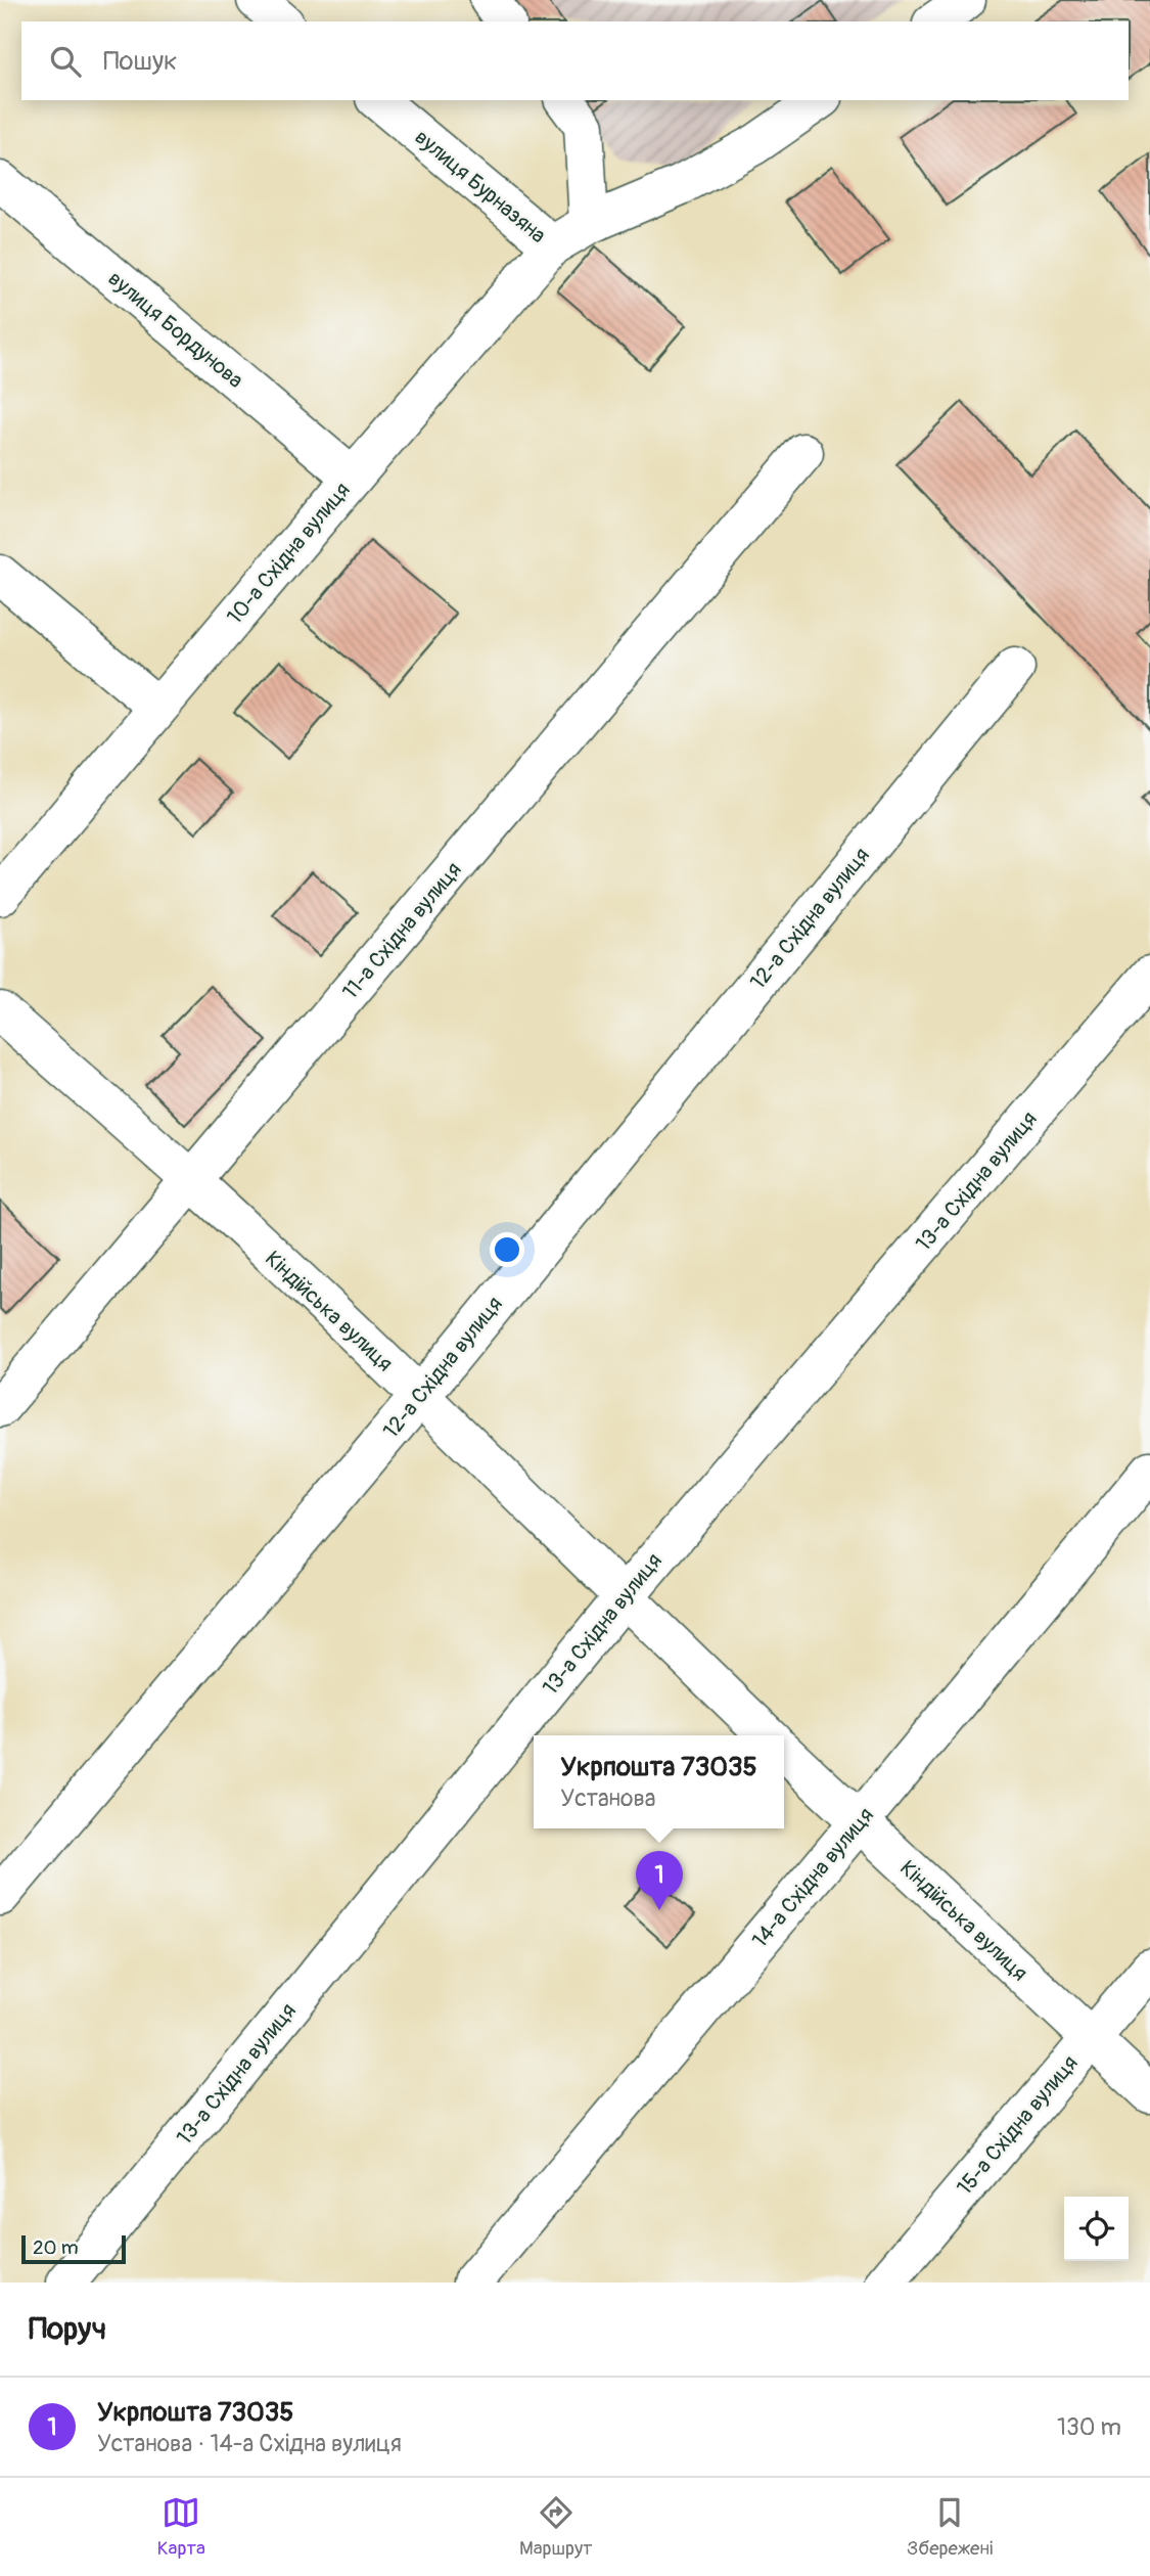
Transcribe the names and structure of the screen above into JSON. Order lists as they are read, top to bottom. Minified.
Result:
{"streets":{"street":["вулиця Бурназяна","вулиця Бордунова","10-а Східна вулиця","12-а Східна вулиця","11-а Східна вулиця","13-а Східна вулиця","Кіндійська вулиця","14-а Східна вулиця","15-а Східна вулиця"]},"crossings":[["вулиця Бурназяна","10-а Східна вулиця"],["вулиця Бордунова","10-а Східна вулиця"],["12-а Східна вулиця","Кіндійська вулиця"],["11-а Східна вулиця","Кіндійська вулиця"],["13-а Східна вулиця","Кіндійська вулиця"],["Кіндійська вулиця","14-а Східна вулиця"],["Кіндійська вулиця","15-а Східна вулиця"]],"scale_bar":"20 m","page":{"search":"Пошук","popup":["Укрпошта 73035","Установа"],"pins":"1","scale":"20 m","heading":"Поруч","list":[{"mark":"1","name":"Укрпошта 73035","note":"Установа · 14-а Східна вулиця","value":"130 m"}],"nav":["Карта","Маршрут","Збережені"]}}
